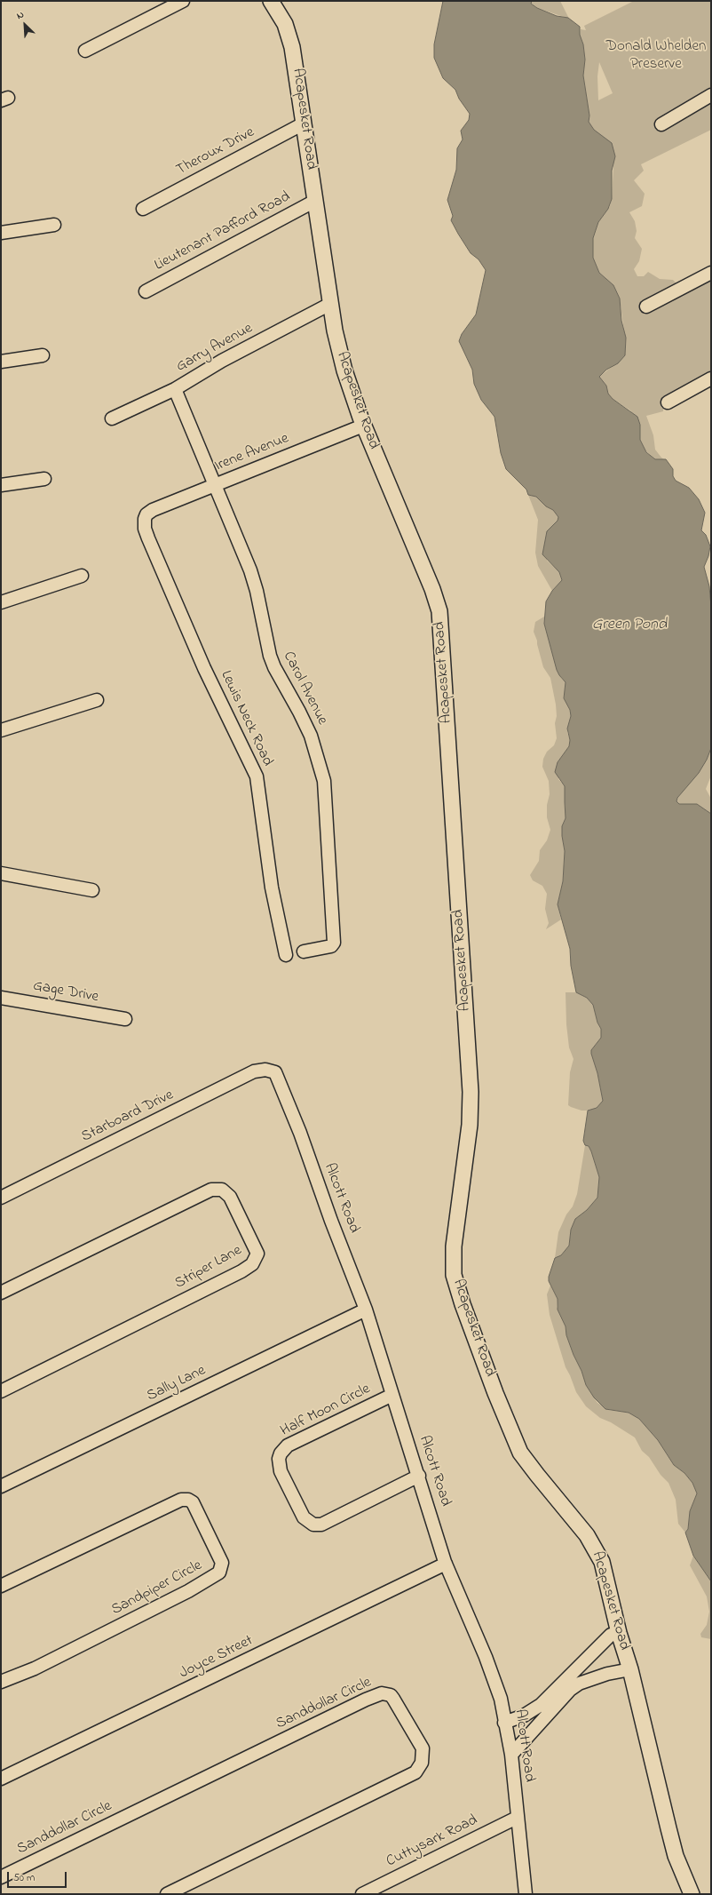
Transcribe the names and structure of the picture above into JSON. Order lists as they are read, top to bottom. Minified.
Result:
{"streets":{"main road":["Acapesket Road"],"street":["Theroux Drive","Lieutenant Pafford Road","Garry Avenue","Irene Avenue","Carol Avenue","Lewis Neck Road","Gage Drive","Starboard Drive","Alcott Road","Striper Lane","Sally Lane","Half Moon Circle","Sandpiper Circle","Joyce Street","Sanddollar Circle","Cuttysark Road"]},"crossings":[["Acapesket Road","Theroux Drive"],["Acapesket Road","Lieutenant Pafford Road"],["Acapesket Road","Garry Avenue"],["Acapesket Road","Irene Avenue"],["Garry Avenue","Carol Avenue"],["Irene Avenue","Carol Avenue"],["Irene Avenue","Lewis Neck Road"],["Starboard Drive","Alcott Road"],["Alcott Road","Sally Lane"],["Alcott Road","Half Moon Circle"],["Alcott Road","Joyce Street"],["Alcott Road","Cuttysark Road"]],"water":["Green Pond"],"parks":["Donald Whelden Preserve"],"scale_bar":"50 m","north":"top left"}
